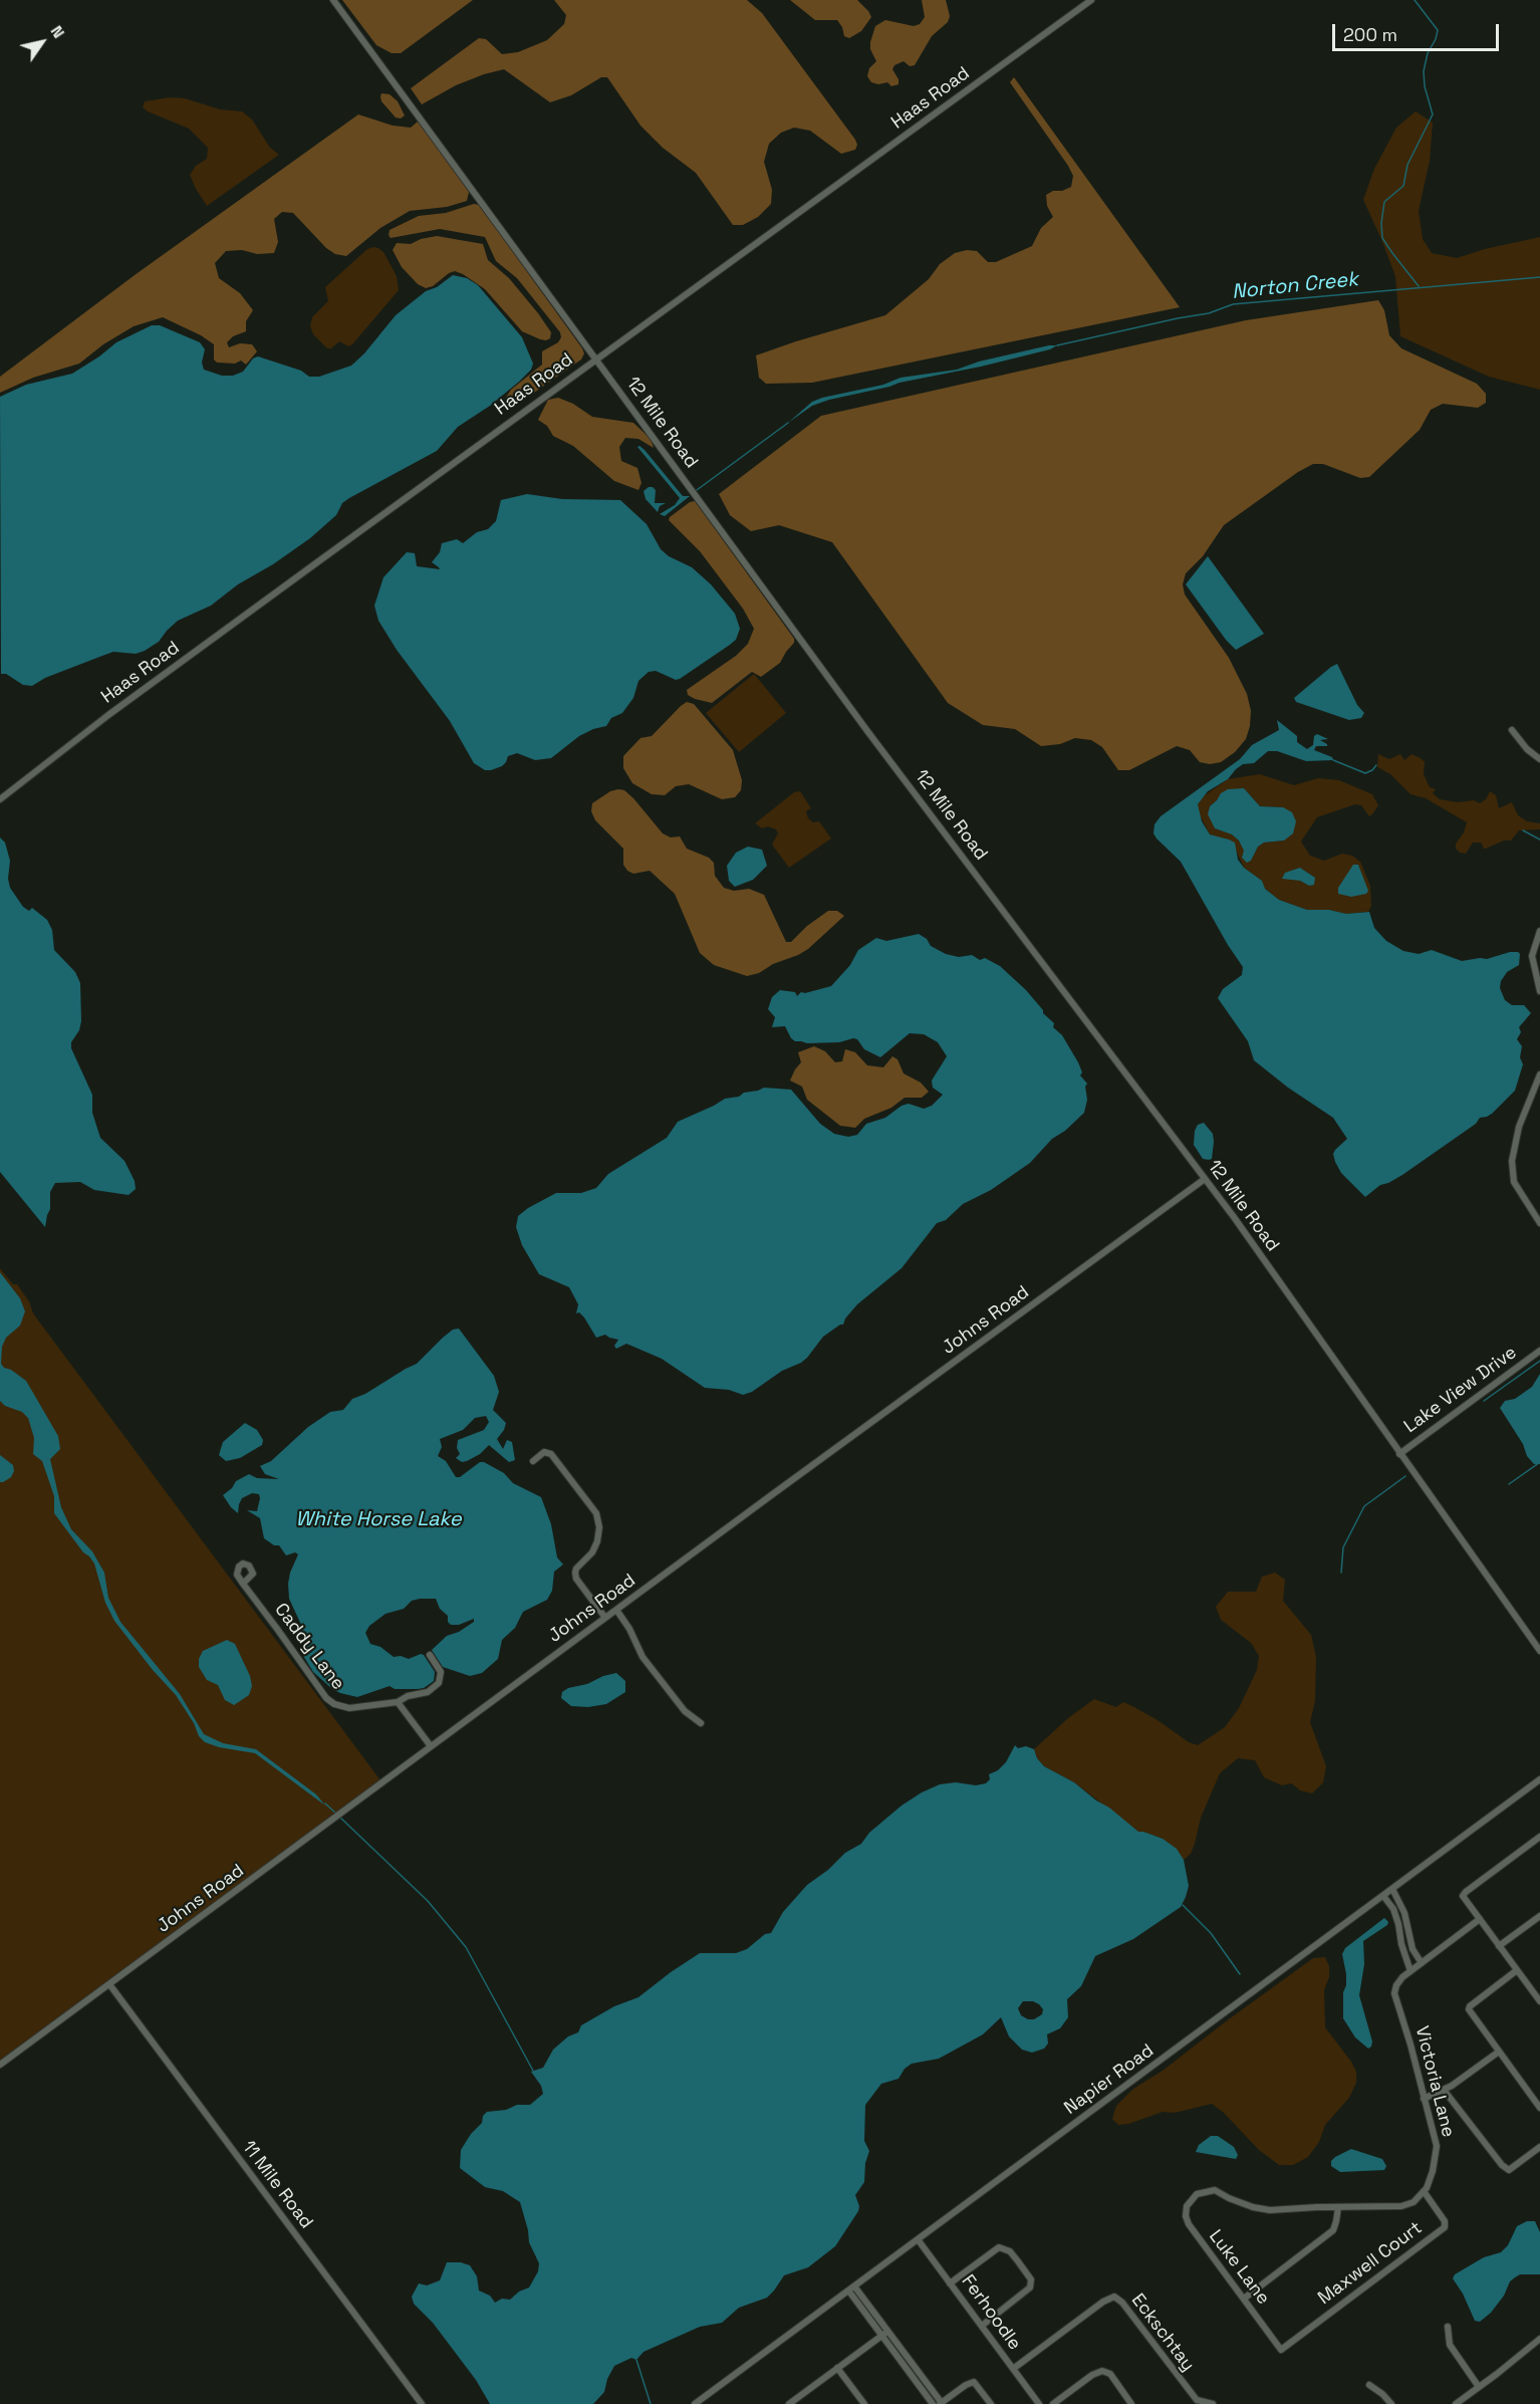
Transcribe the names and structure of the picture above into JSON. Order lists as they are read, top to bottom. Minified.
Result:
{"streets":{"street":["Haas Road","12 Mile Road","Johns Road","Lake View Drive","Caddy Lane","Napier Road","Victoria Lane","11 Mile Road","Maxwell Court","Luke Lane","Ferhoodle","Eckschtay"]},"crossings":[["Haas Road","12 Mile Road"],["12 Mile Road","Johns Road"],["12 Mile Road","Lake View Drive"],["Johns Road","11 Mile Road"],["Napier Road","Ferhoodle"],["Victoria Lane","Maxwell Court"],["Maxwell Court","Luke Lane"],["Ferhoodle","Eckschtay"]],"water":["Norton Creek","White Horse Lake"],"scale_bar":"200 m","north":"top right"}
